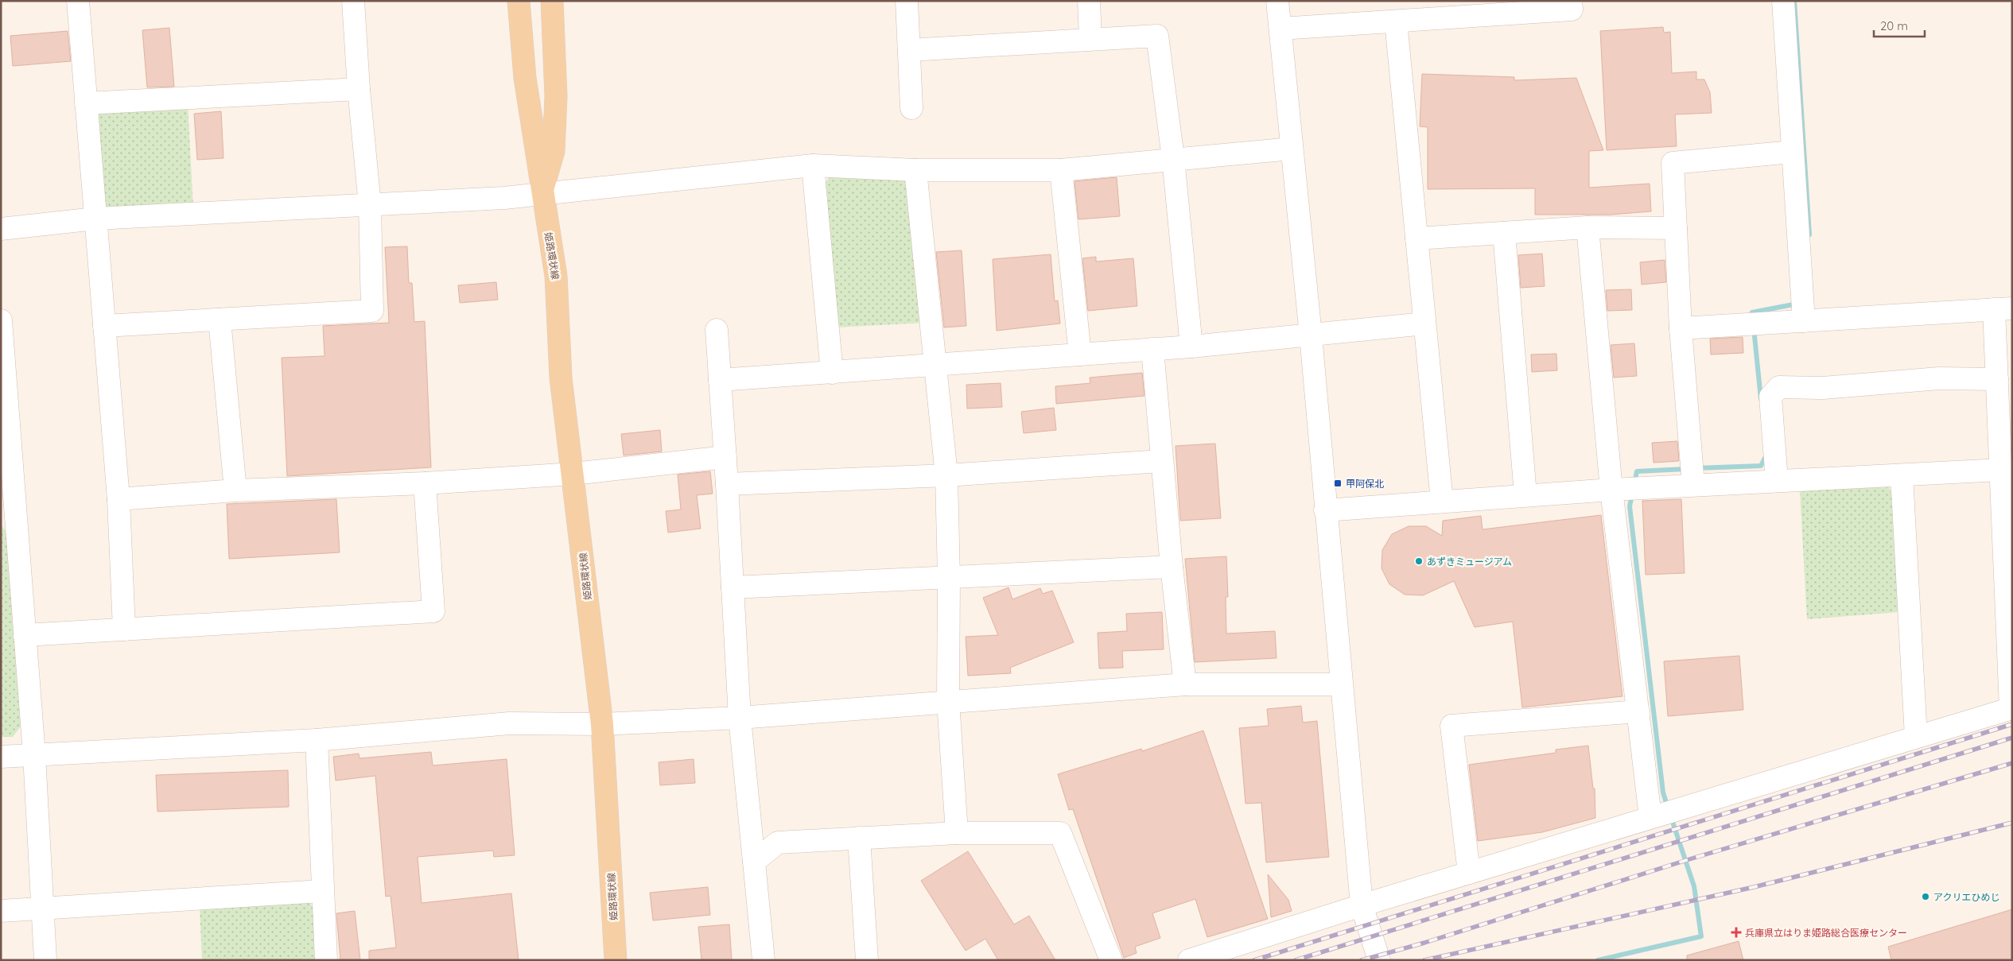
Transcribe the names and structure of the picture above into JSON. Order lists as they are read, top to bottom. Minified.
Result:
{"streets":{"main road":["姫路環状線"]},"places":{"transit":["甲阿保北"],"other":["あずきミュージアム","アクリエひめじ"],"health":["兵庫県立はりま姫路総合医療センター"]},"scale_bar":"20 m"}
